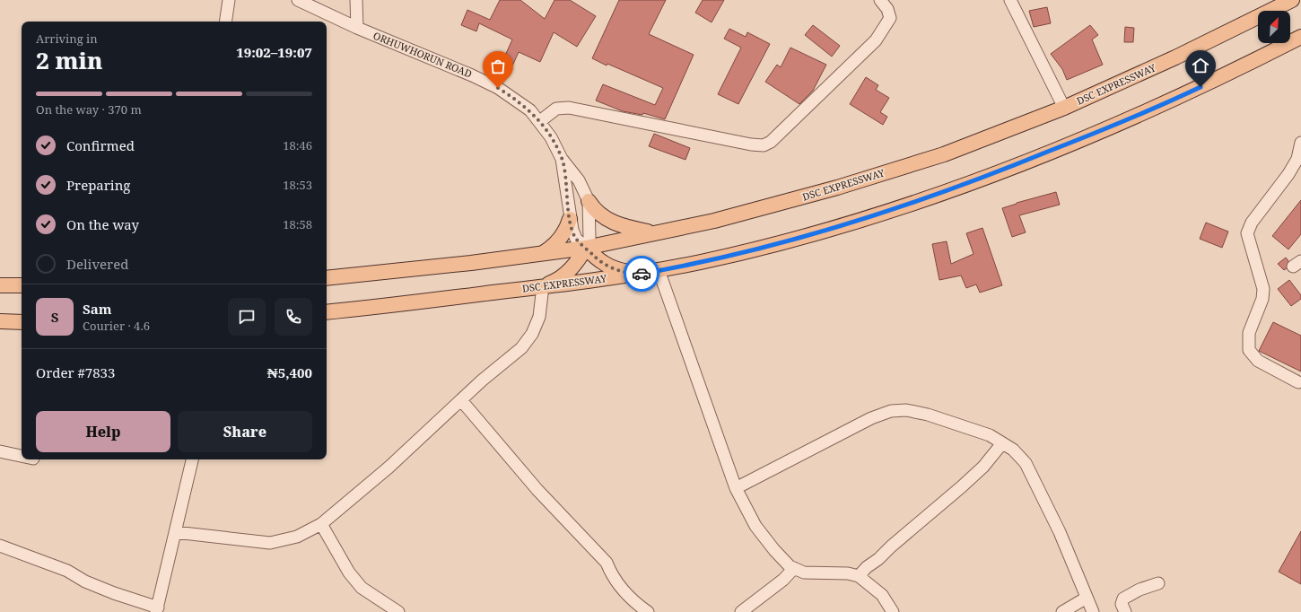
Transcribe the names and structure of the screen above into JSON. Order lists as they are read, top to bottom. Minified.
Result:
{"streets":{"main road":["DSC EXPRESSWAY"],"street":["ORHUWHORUN ROAD"]},"north":"top right","page":{"heading":["2 min","Arriving in","19:02–19:07"],"panel":["Sam","Courier · 4.6","Order #7833","₦5,400"],"bar":"On the way · 370 m","list":[["Confirmed","18:46"],["Preparing","18:53"],["On the way","18:58"],"Delivered"],"round":"S","buttons":["Help","Share"]}}
